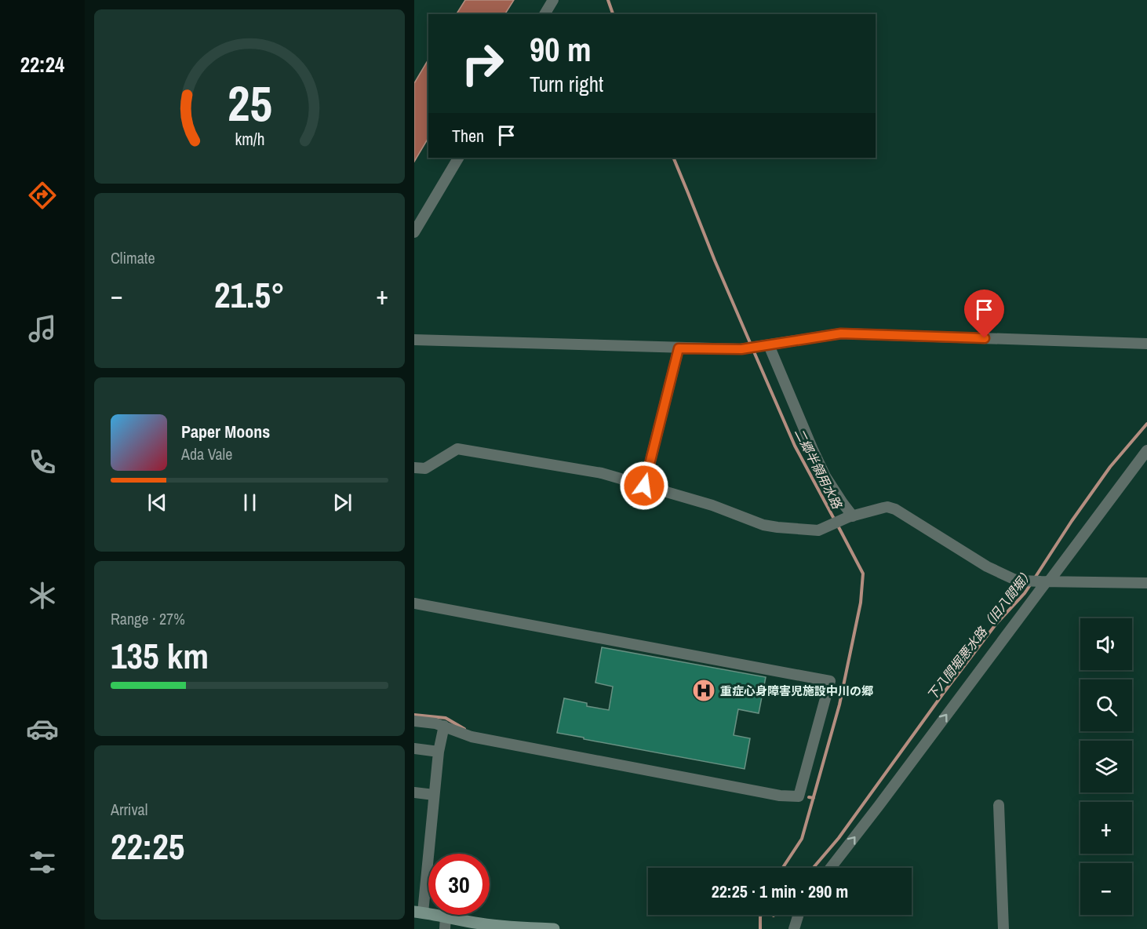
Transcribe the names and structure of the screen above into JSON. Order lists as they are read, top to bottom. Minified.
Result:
{"water":["二郷半領用水路","下八間堀悪水路（旧八間堀）"],"places":{"hospital":["重症心身障害児施設中川の郷"]},"page":{"tabs":"22:24","turn":["90 m","Turn right"],"then":"Then","tile":["Climate",["Range · 27%","135 km"],["Arrival","22:25"]],"heat":["−","21.5°","+"],"song":["Paper Moons","Ada Vale"],"map_buttons":["+","−"],"limit":"30","trip":"22:25 · 1 min · 290 m","gauge":["25","km/h"]}}
